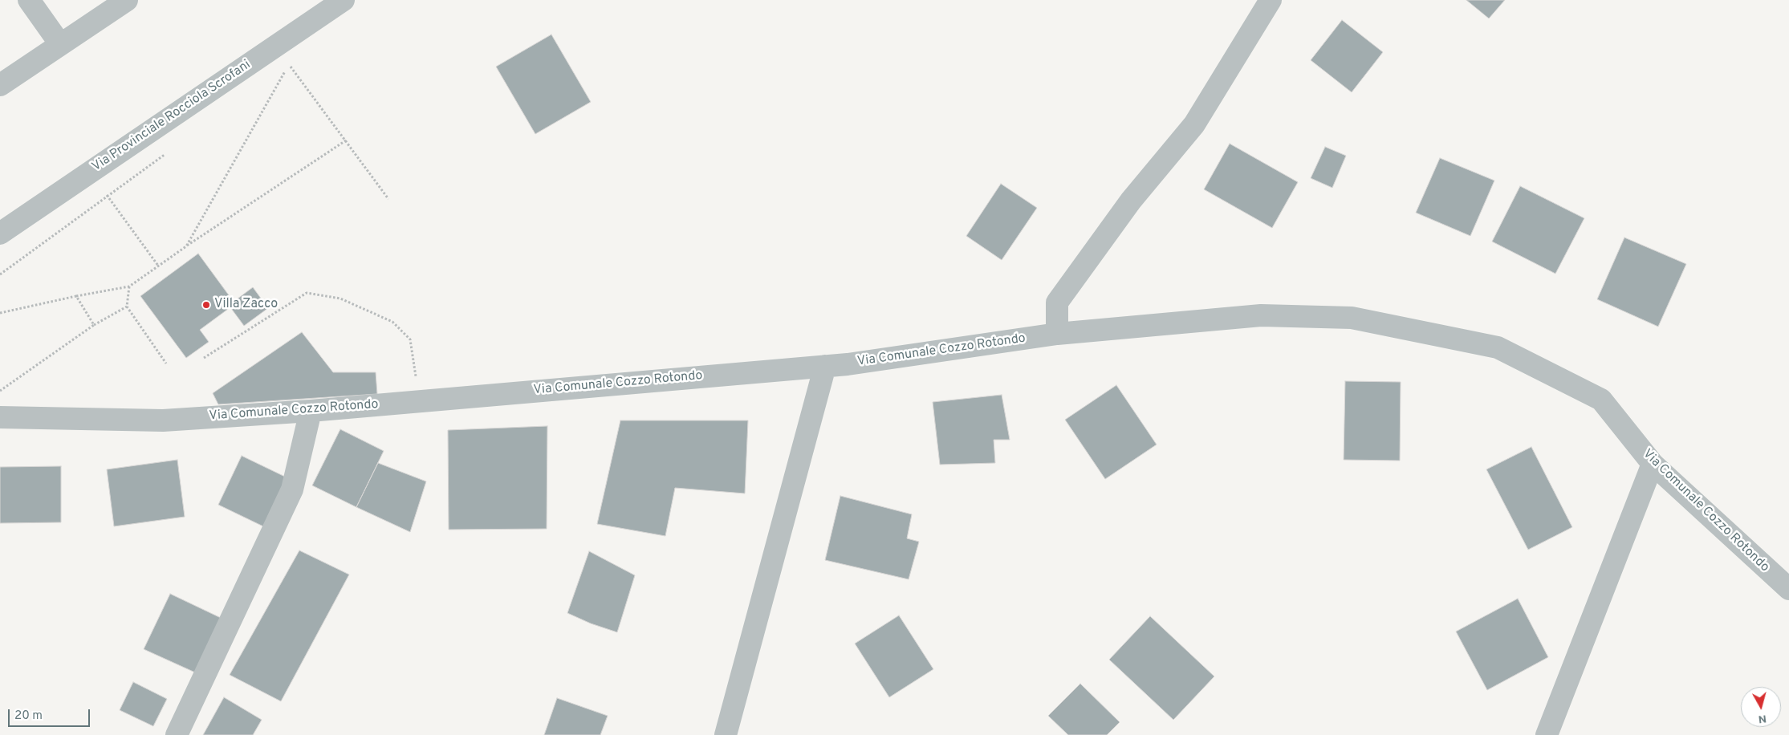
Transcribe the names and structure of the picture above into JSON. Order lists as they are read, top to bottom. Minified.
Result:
{"streets":{"street":["Via Provinciale Rocciola Scrofani","Via Comunale Cozzo Rotondo"]},"places":["Villa Zacco"],"scale_bar":"20 m","north":"bottom"}
